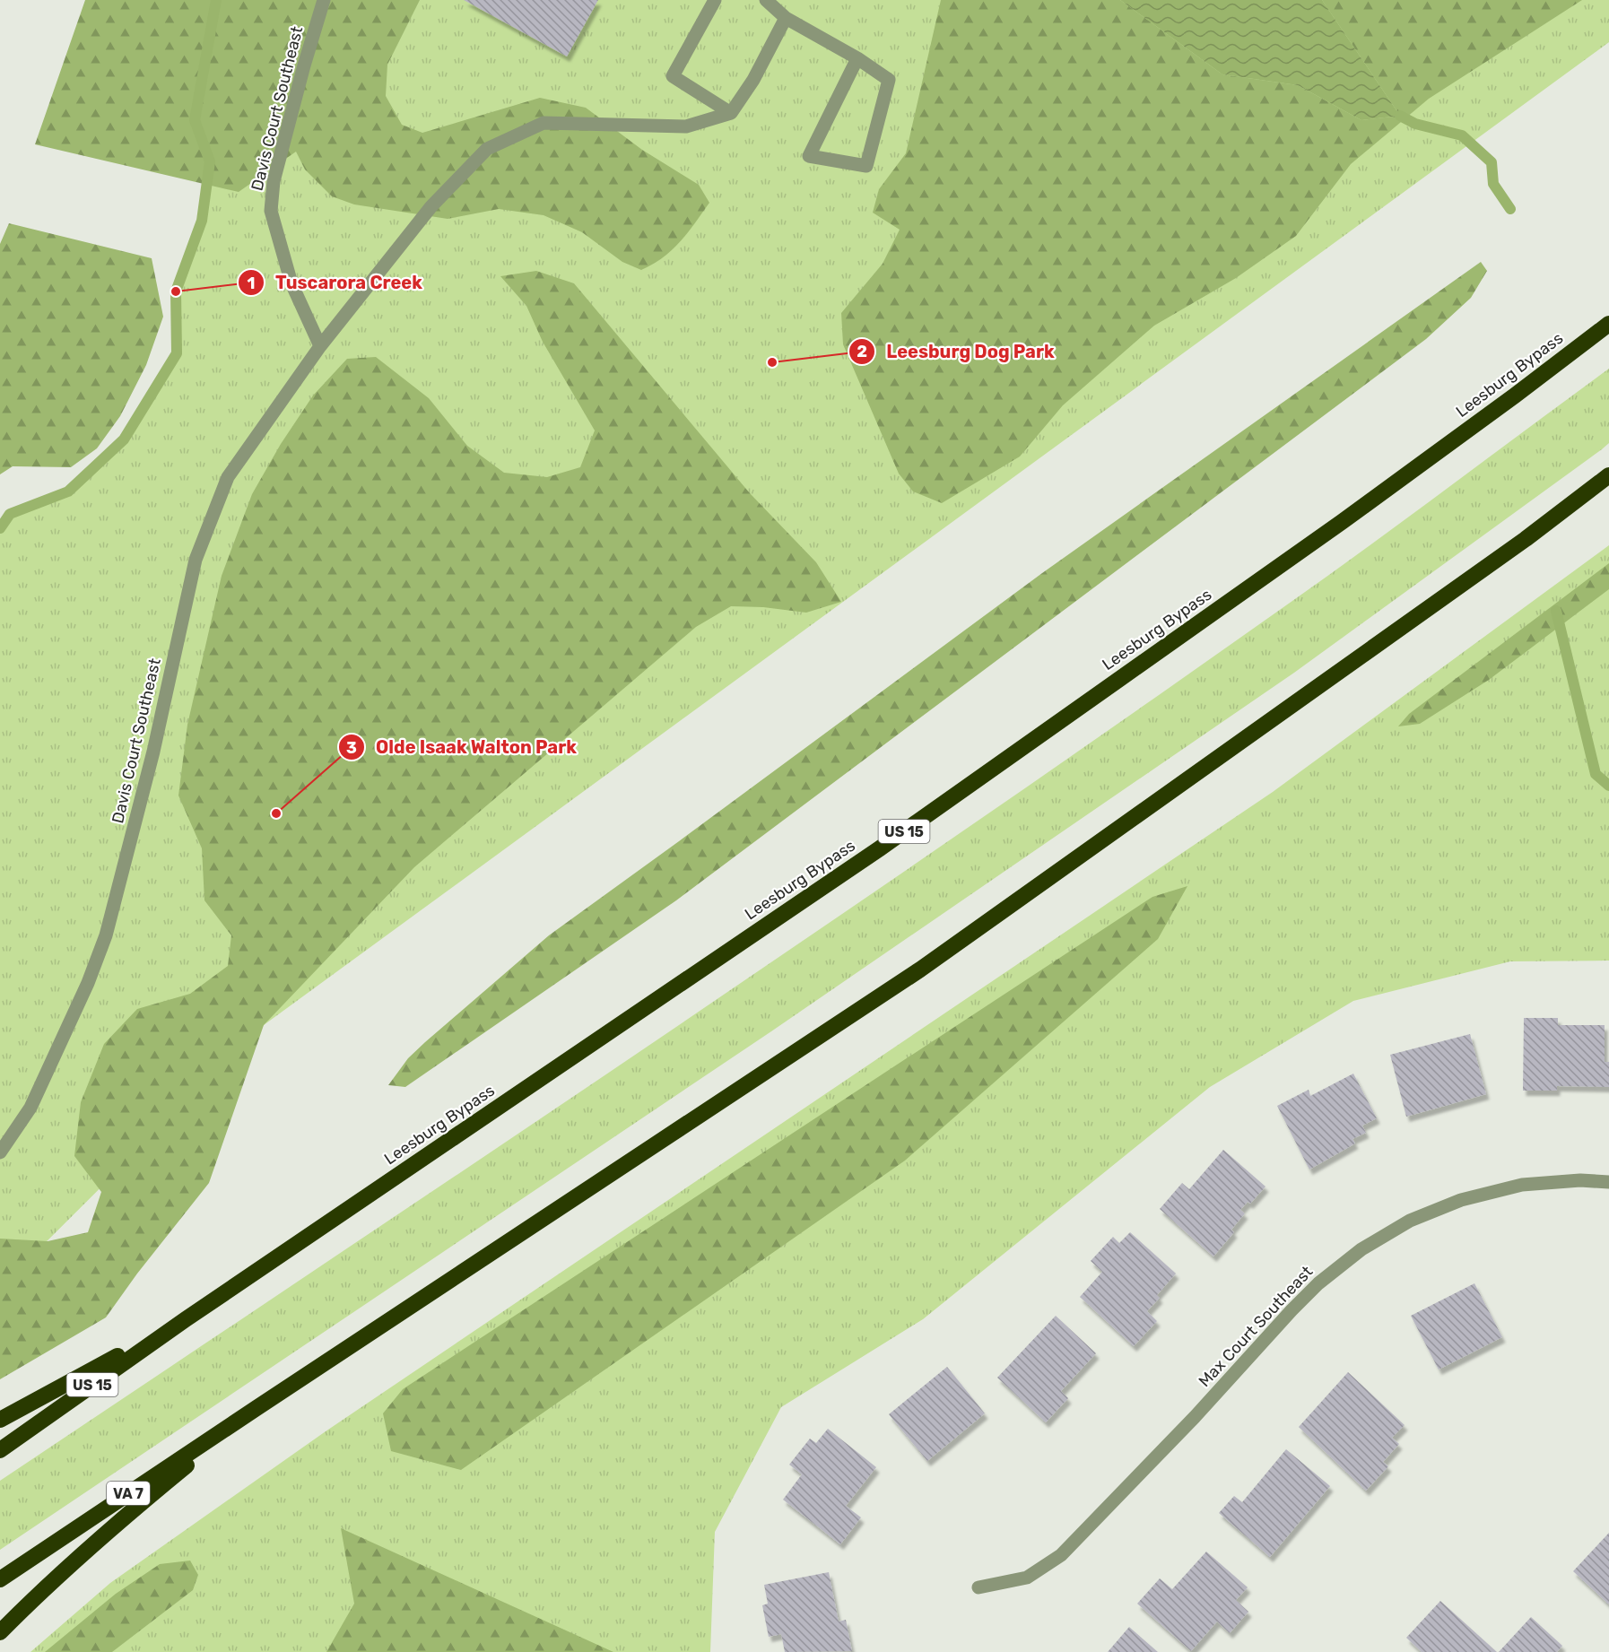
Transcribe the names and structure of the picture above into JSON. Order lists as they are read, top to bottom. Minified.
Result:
{"streets":{"highway":["Leesburg Bypass","US 15","VA 7"],"street":["Davis Court Southeast","Max Court Southeast"]},"places":["Tuscarora Creek","Leesburg Dog Park","Olde Isaak Walton Park"]}
